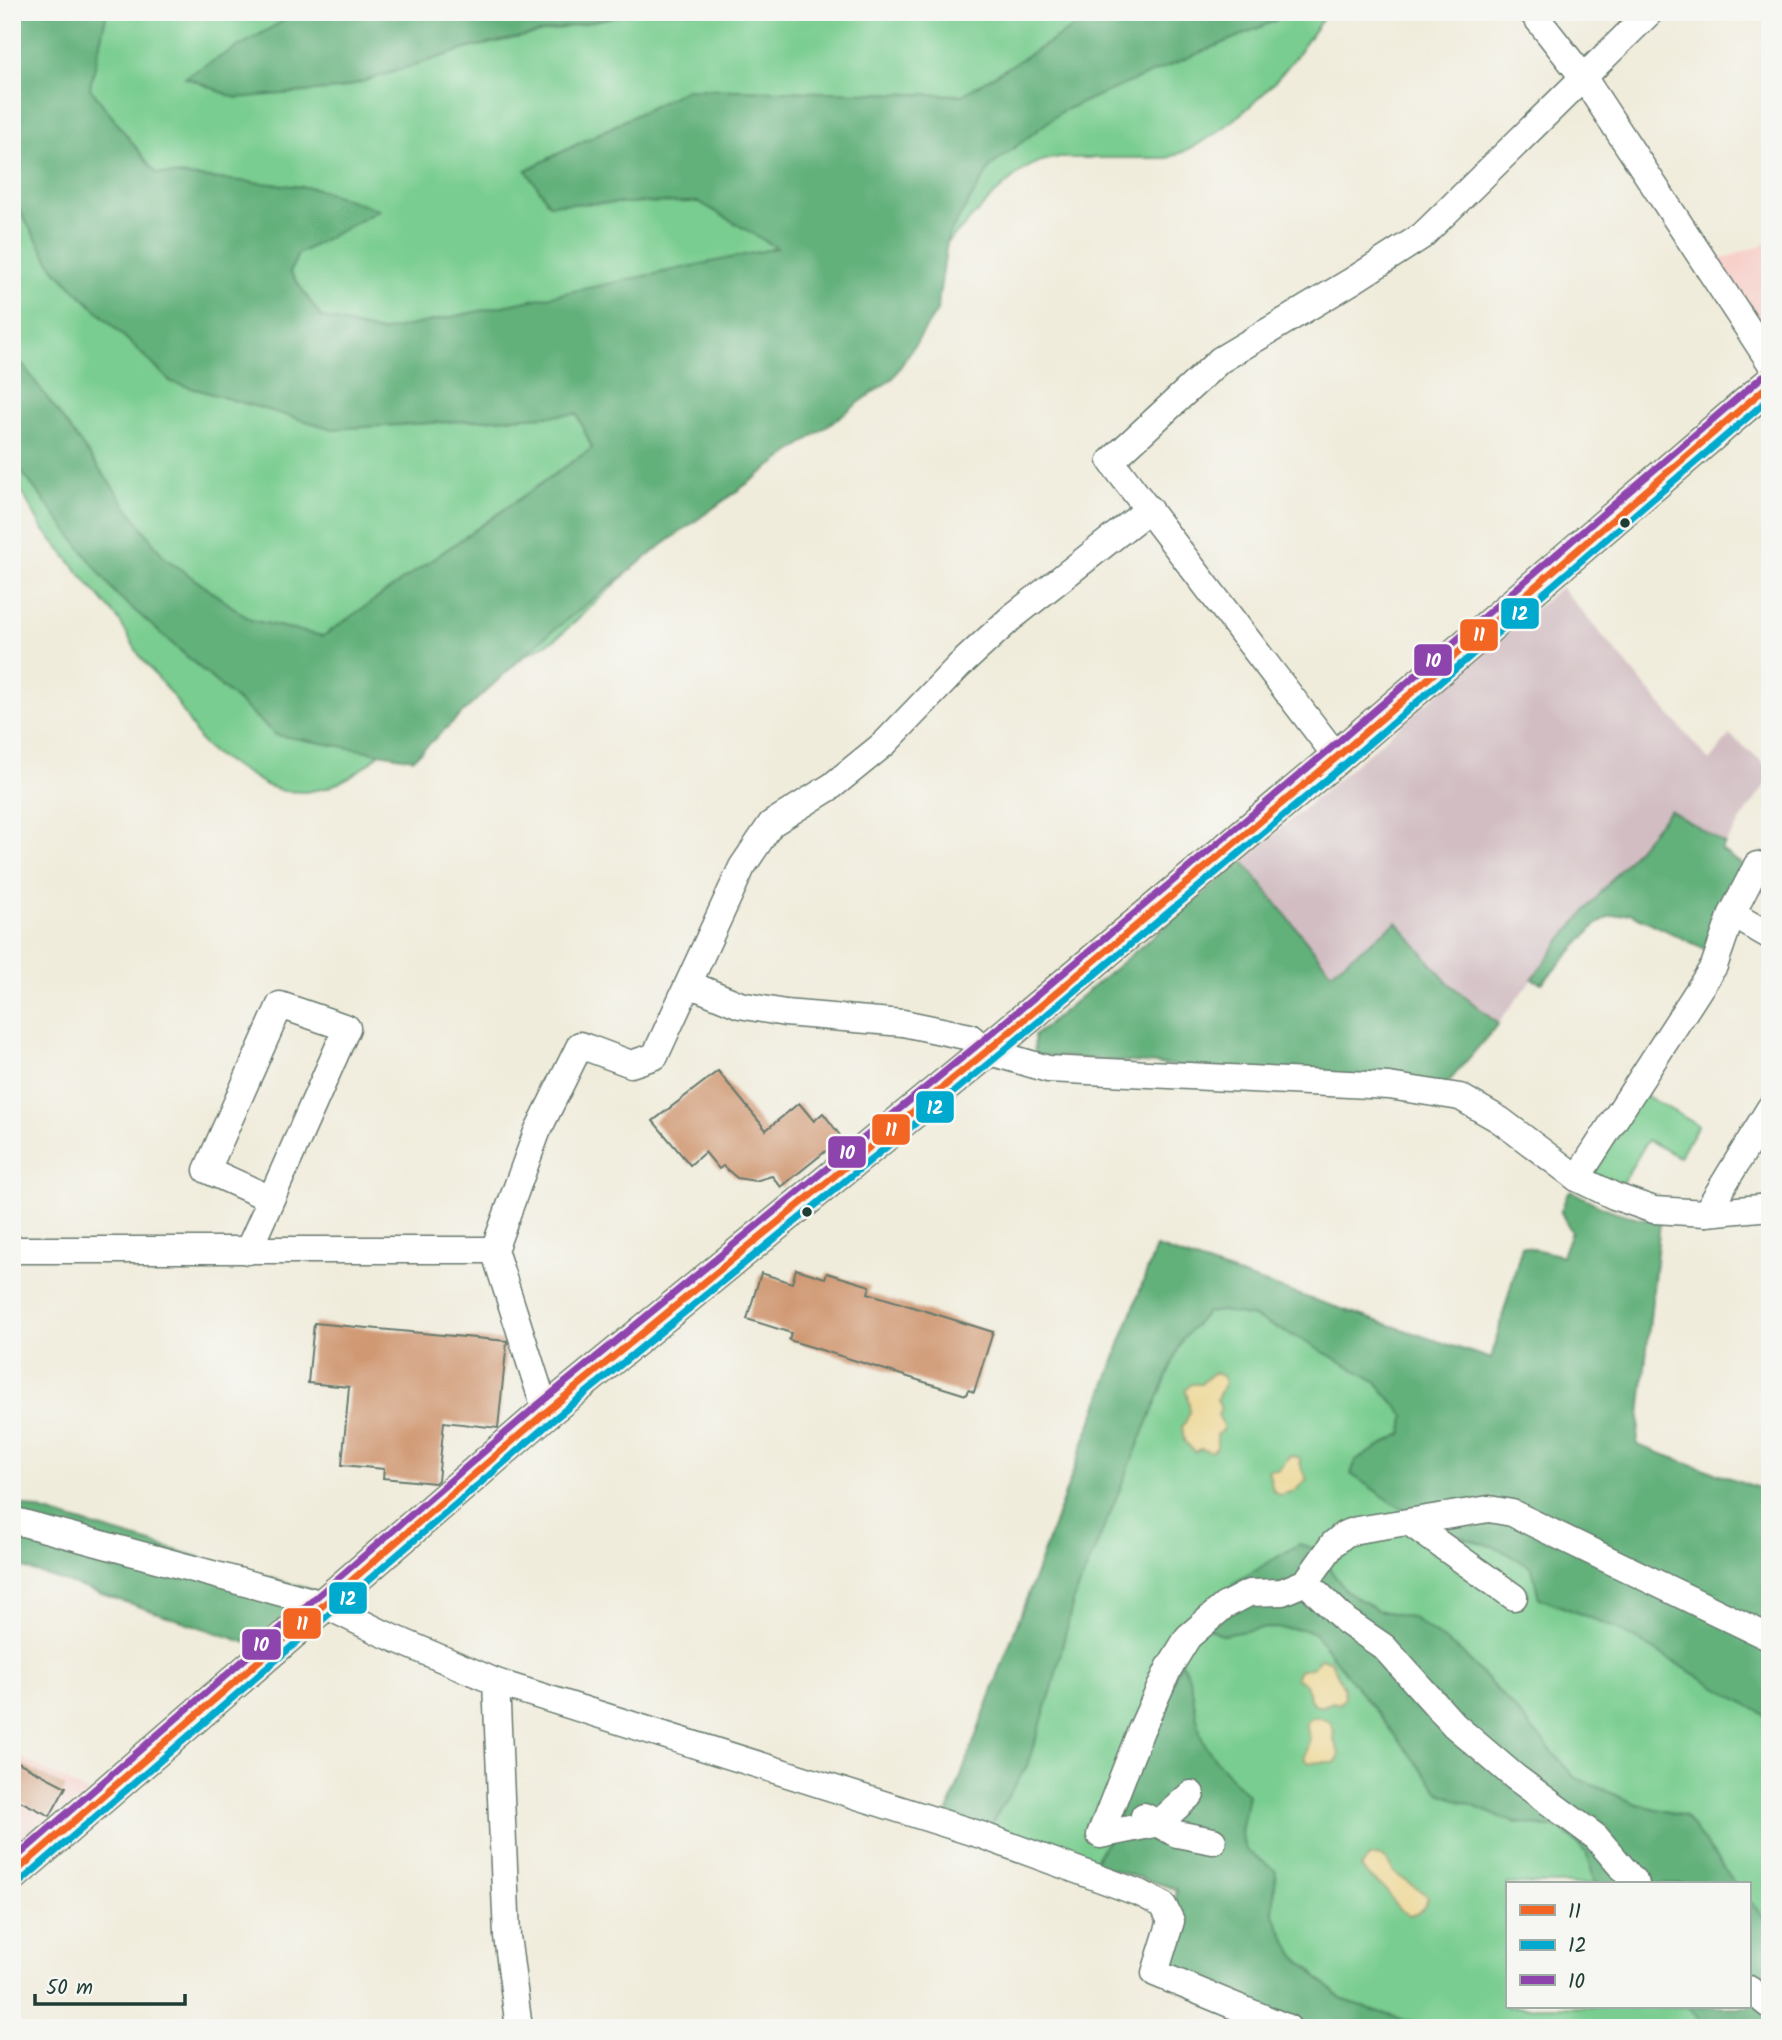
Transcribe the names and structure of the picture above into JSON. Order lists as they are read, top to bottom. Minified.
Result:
{"lines":["transit line 10","transit line 11","transit line 12"],"legend":["11","12","10"],"scale_bar":"50 m"}
